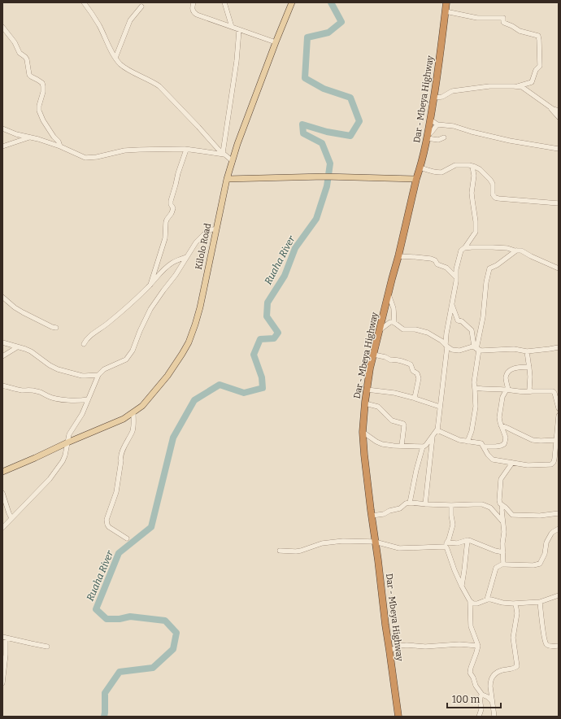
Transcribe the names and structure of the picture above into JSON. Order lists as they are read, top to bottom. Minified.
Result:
{"streets":{"highway":["Dar - Mbeya Highway"],"main road":["Kilolo Road"]},"water":["Ruaha River"],"scale_bar":"100 m"}
